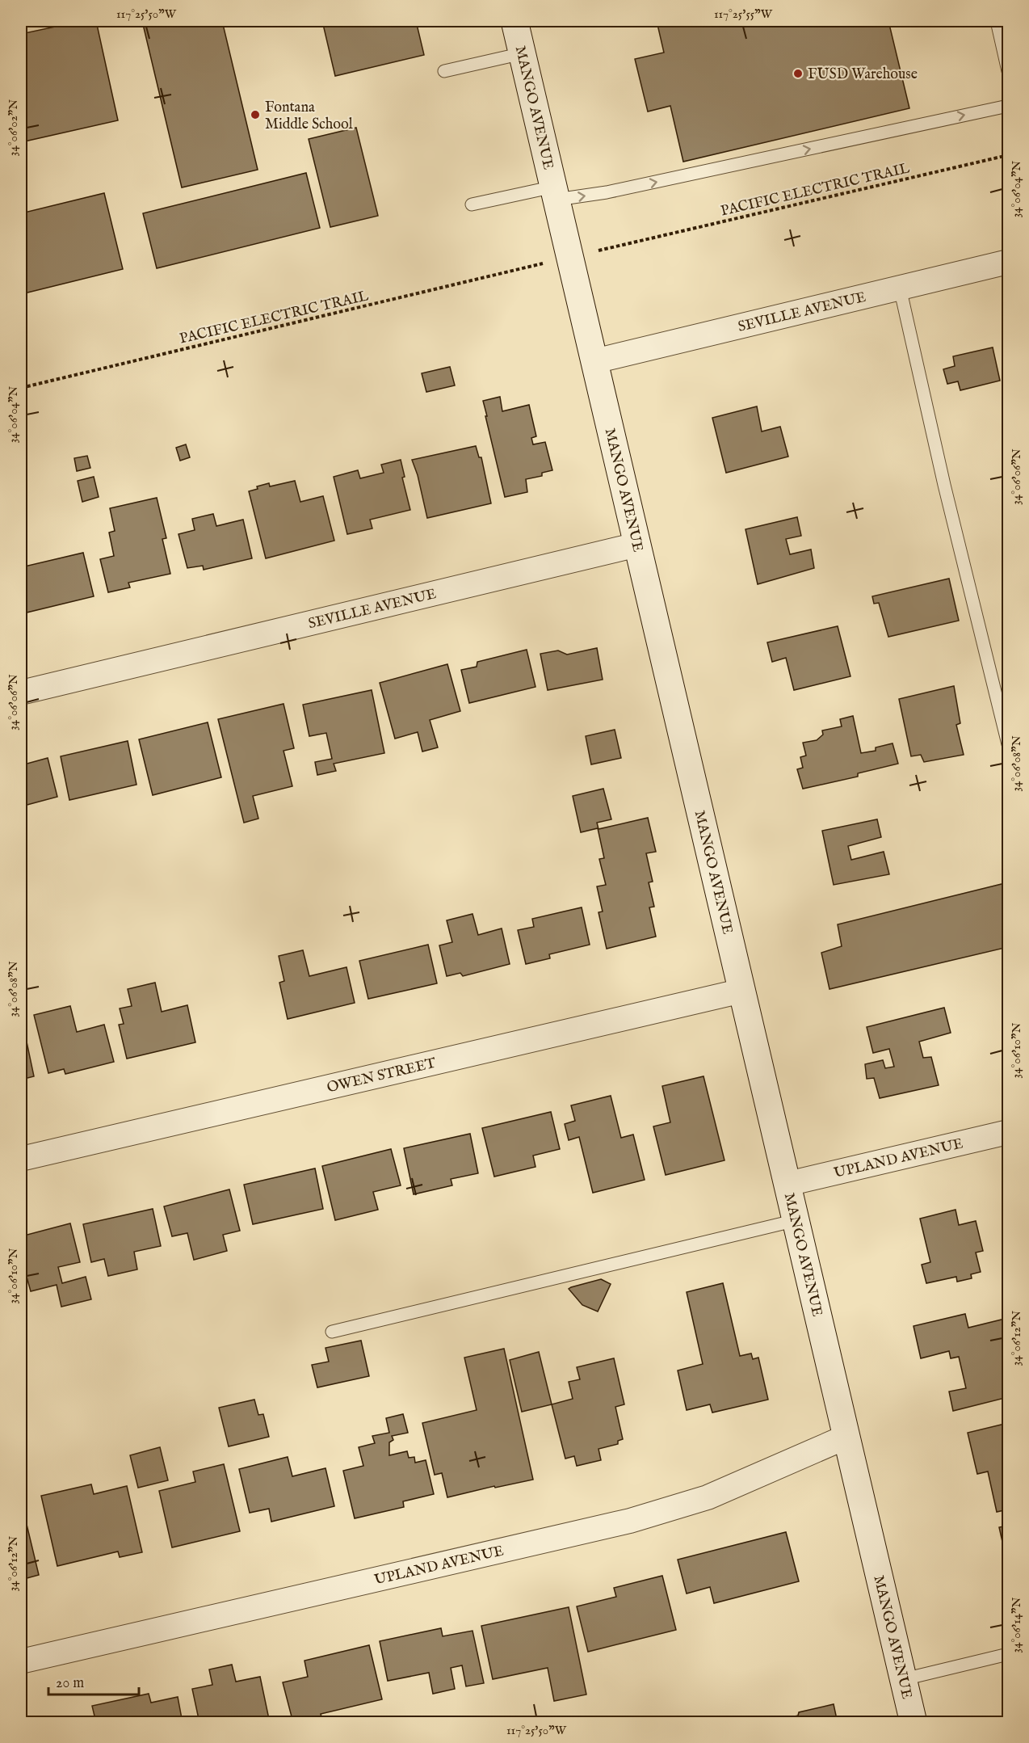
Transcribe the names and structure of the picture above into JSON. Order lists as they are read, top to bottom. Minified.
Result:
{"streets":{"street":["MANGO AVENUE","SEVILLE AVENUE","OWEN STREET","UPLAND AVENUE"],"path":["PACIFIC ELECTRIC TRAIL"]},"crossings":[["MANGO AVENUE","SEVILLE AVENUE"],["MANGO AVENUE","OWEN STREET"],["MANGO AVENUE","UPLAND AVENUE"]],"places":["FUSD Warehouse","Fontana Middle School"],"scale_bar":"20 m","coordinates":["117°25'50\"W","117°25'55\"W","34°06'02\"N","34°06'04\"N","34°06'06\"N","34°06'08\"N","34°06'10\"N","34°06'12\"N","34°06'14\"N"]}
